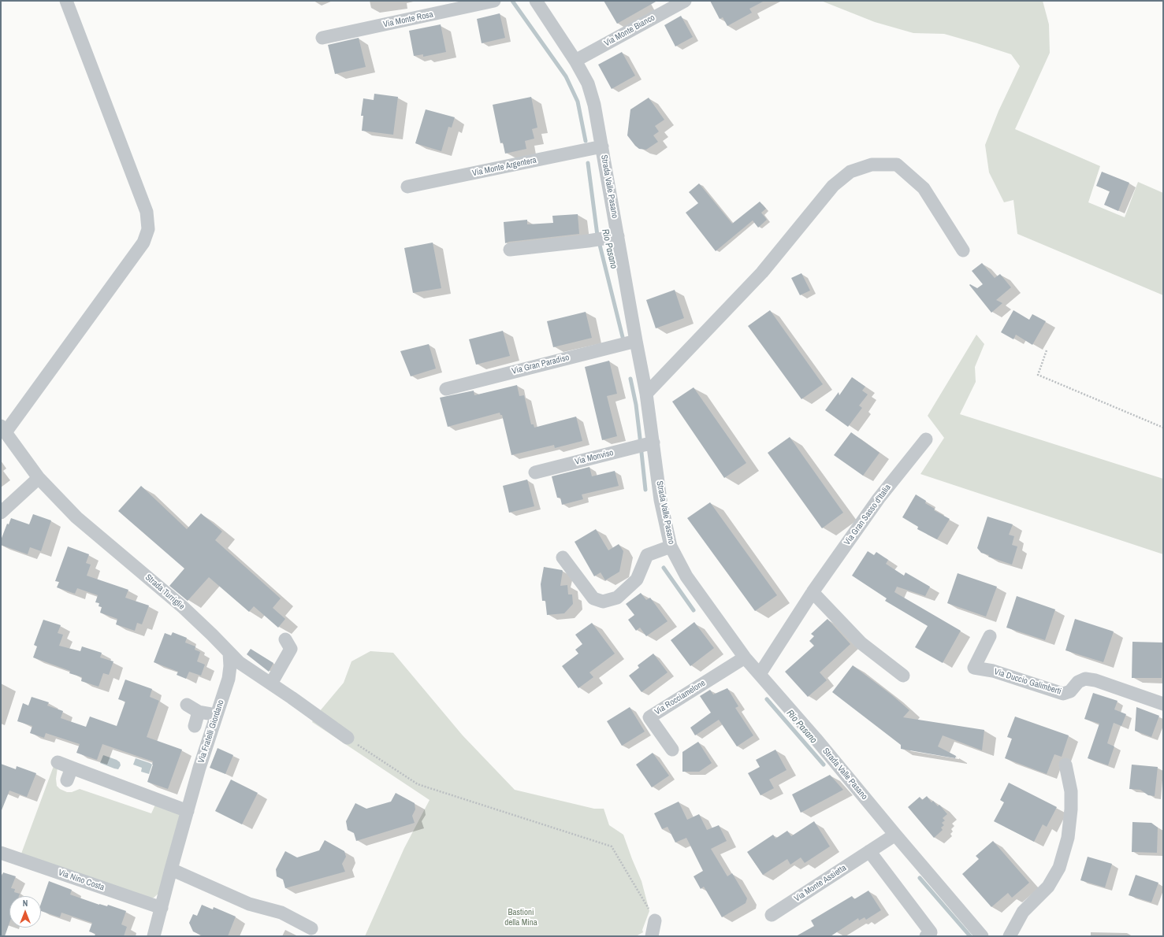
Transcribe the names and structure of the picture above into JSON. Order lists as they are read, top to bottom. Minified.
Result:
{"streets":{"street":["Via Monte Rosa","Via Monte Bianco","Via Monte Argentera","Strada Valle Pasano","Via Gran Paradiso","Via Monviso","Via Gran Sasso d'Italia","Strada Turriglie","Via Duccio Galimberti","Via Rocciamelone","Via Fratelli Giordano","Via Nino Costa","Via Monte Assietta"]},"crossings":[["Via Monte Bianco","Strada Valle Pasano"],["Via Monte Argentera","Strada Valle Pasano"],["Strada Valle Pasano","Via Gran Paradiso"],["Strada Valle Pasano","Via Monviso"],["Strada Valle Pasano","Via Gran Sasso d'Italia"],["Strada Valle Pasano","Via Rocciamelone"],["Strada Valle Pasano","Via Monte Assietta"],["Strada Turriglie","Via Fratelli Giordano"],["Via Fratelli Giordano","Via Nino Costa"]],"water":["Rio Pasano"],"parks":["Bastioni della Mina"],"north":"top"}
